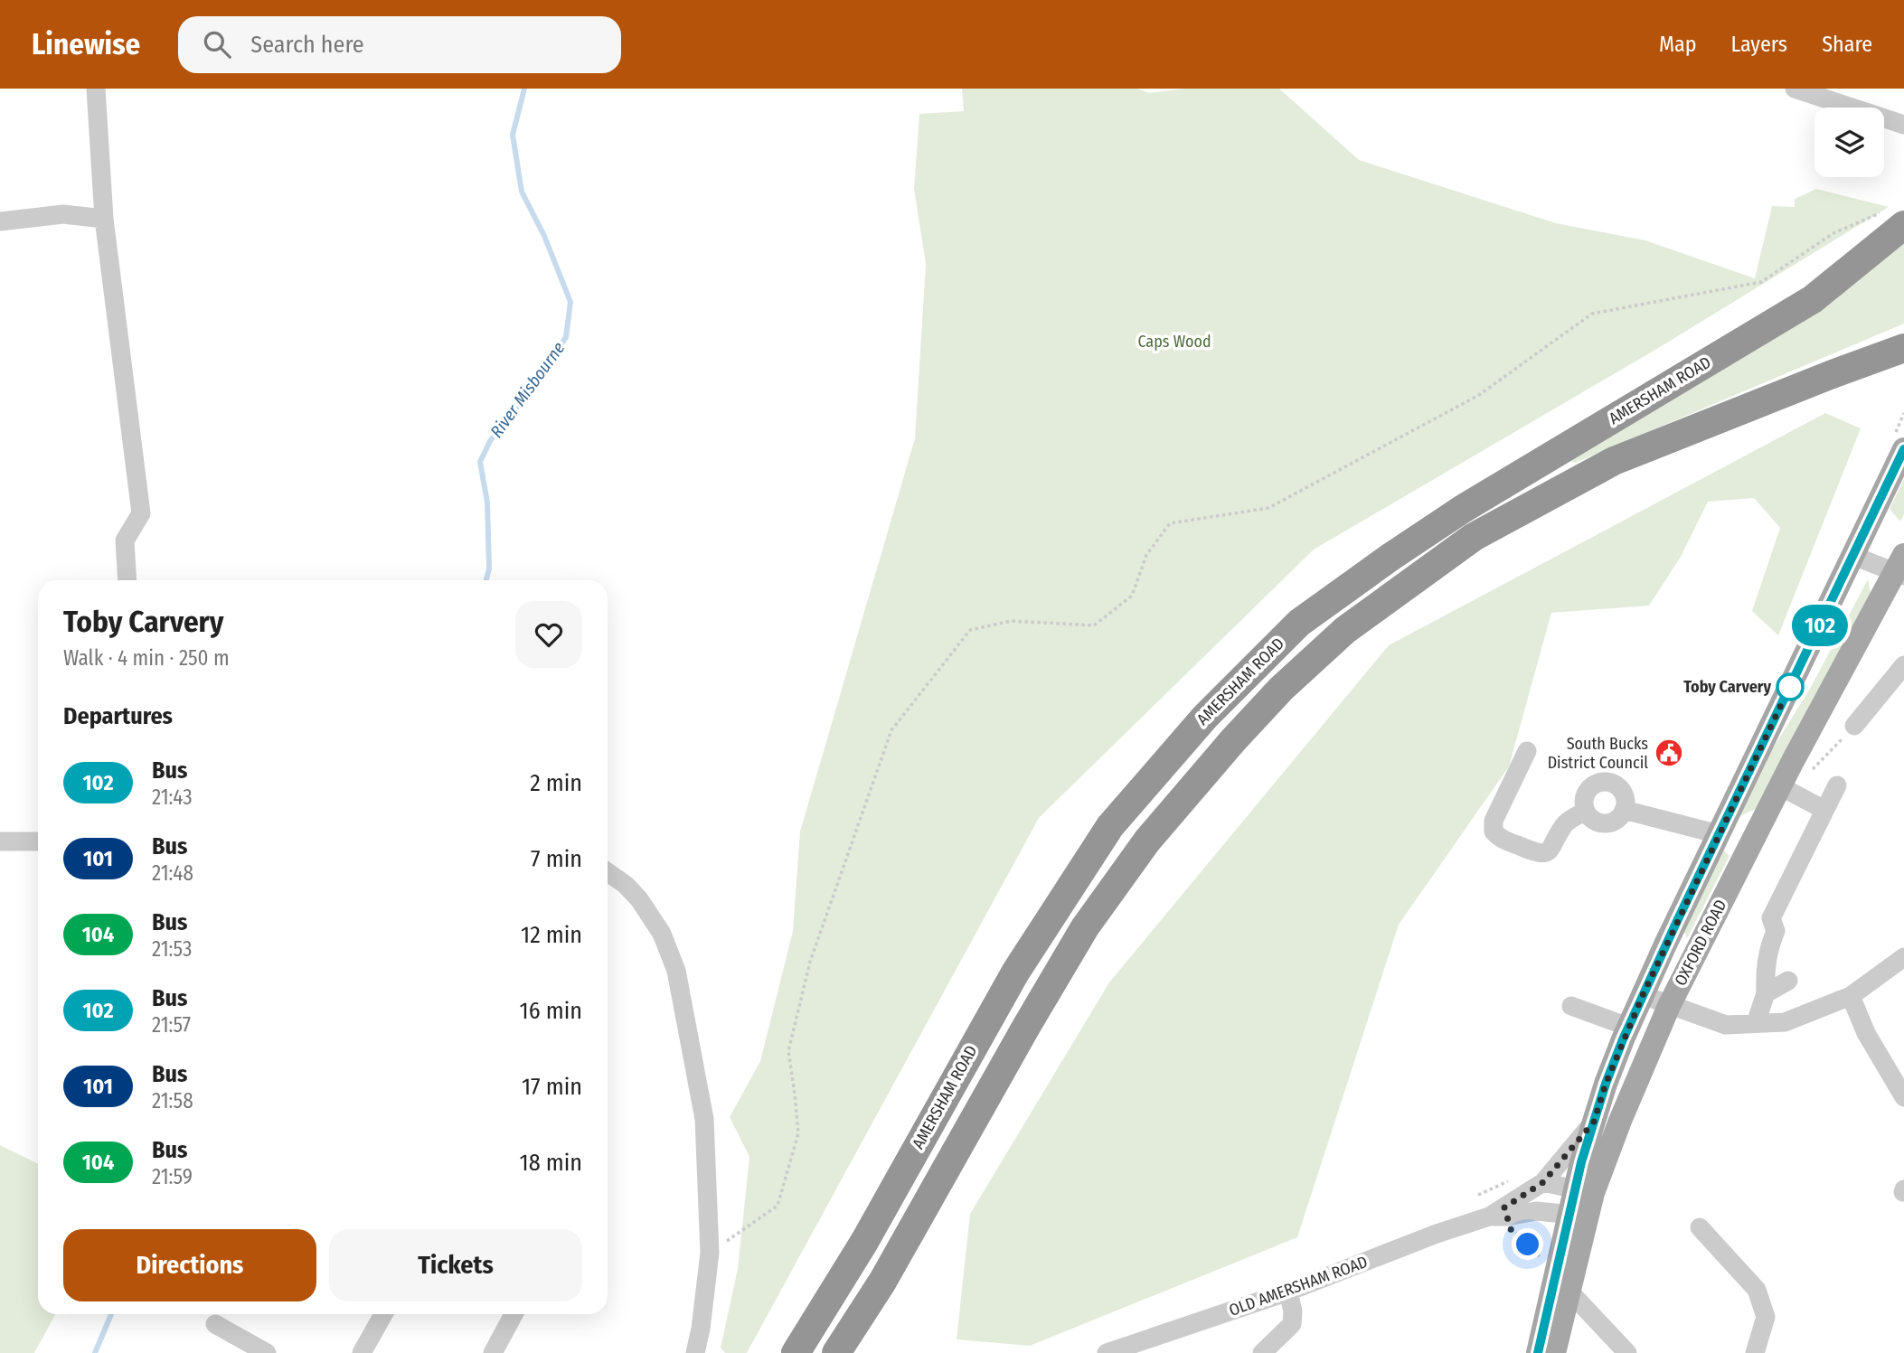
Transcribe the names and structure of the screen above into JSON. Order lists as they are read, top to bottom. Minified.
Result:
{"streets":{"highway":["AMERSHAM ROAD"],"main road":["OXFORD ROAD"],"street":["OLD AMERSHAM ROAD"]},"crossings":[["OXFORD ROAD","OLD AMERSHAM ROAD"]],"water":["River Misbourne"],"parks":["Caps Wood"],"places":{"other":["Toby Carvery"],"public building":["South Bucks District Council"]},"lines":["bus line 102"],"page":{"header":"Linewise","search":"Search here","nav":["Map","Layers","Share"],"on_map":"102","heading":[["Toby Carvery","Walk · 4 min · 250 m"],"Departures"],"list":[{"mark":"102","name":"Bus","note":"21:43","value":"2 min"},{"mark":"101","name":"Bus","note":"21:48","value":"7 min"},{"mark":"104","name":"Bus","note":"21:53","value":"12 min"},{"mark":"102","name":"Bus","note":"21:57","value":"16 min"},{"mark":"101","name":"Bus","note":"21:58","value":"17 min"},{"mark":"104","name":"Bus","note":"21:59","value":"18 min"}],"buttons":["Directions","Tickets"]}}
